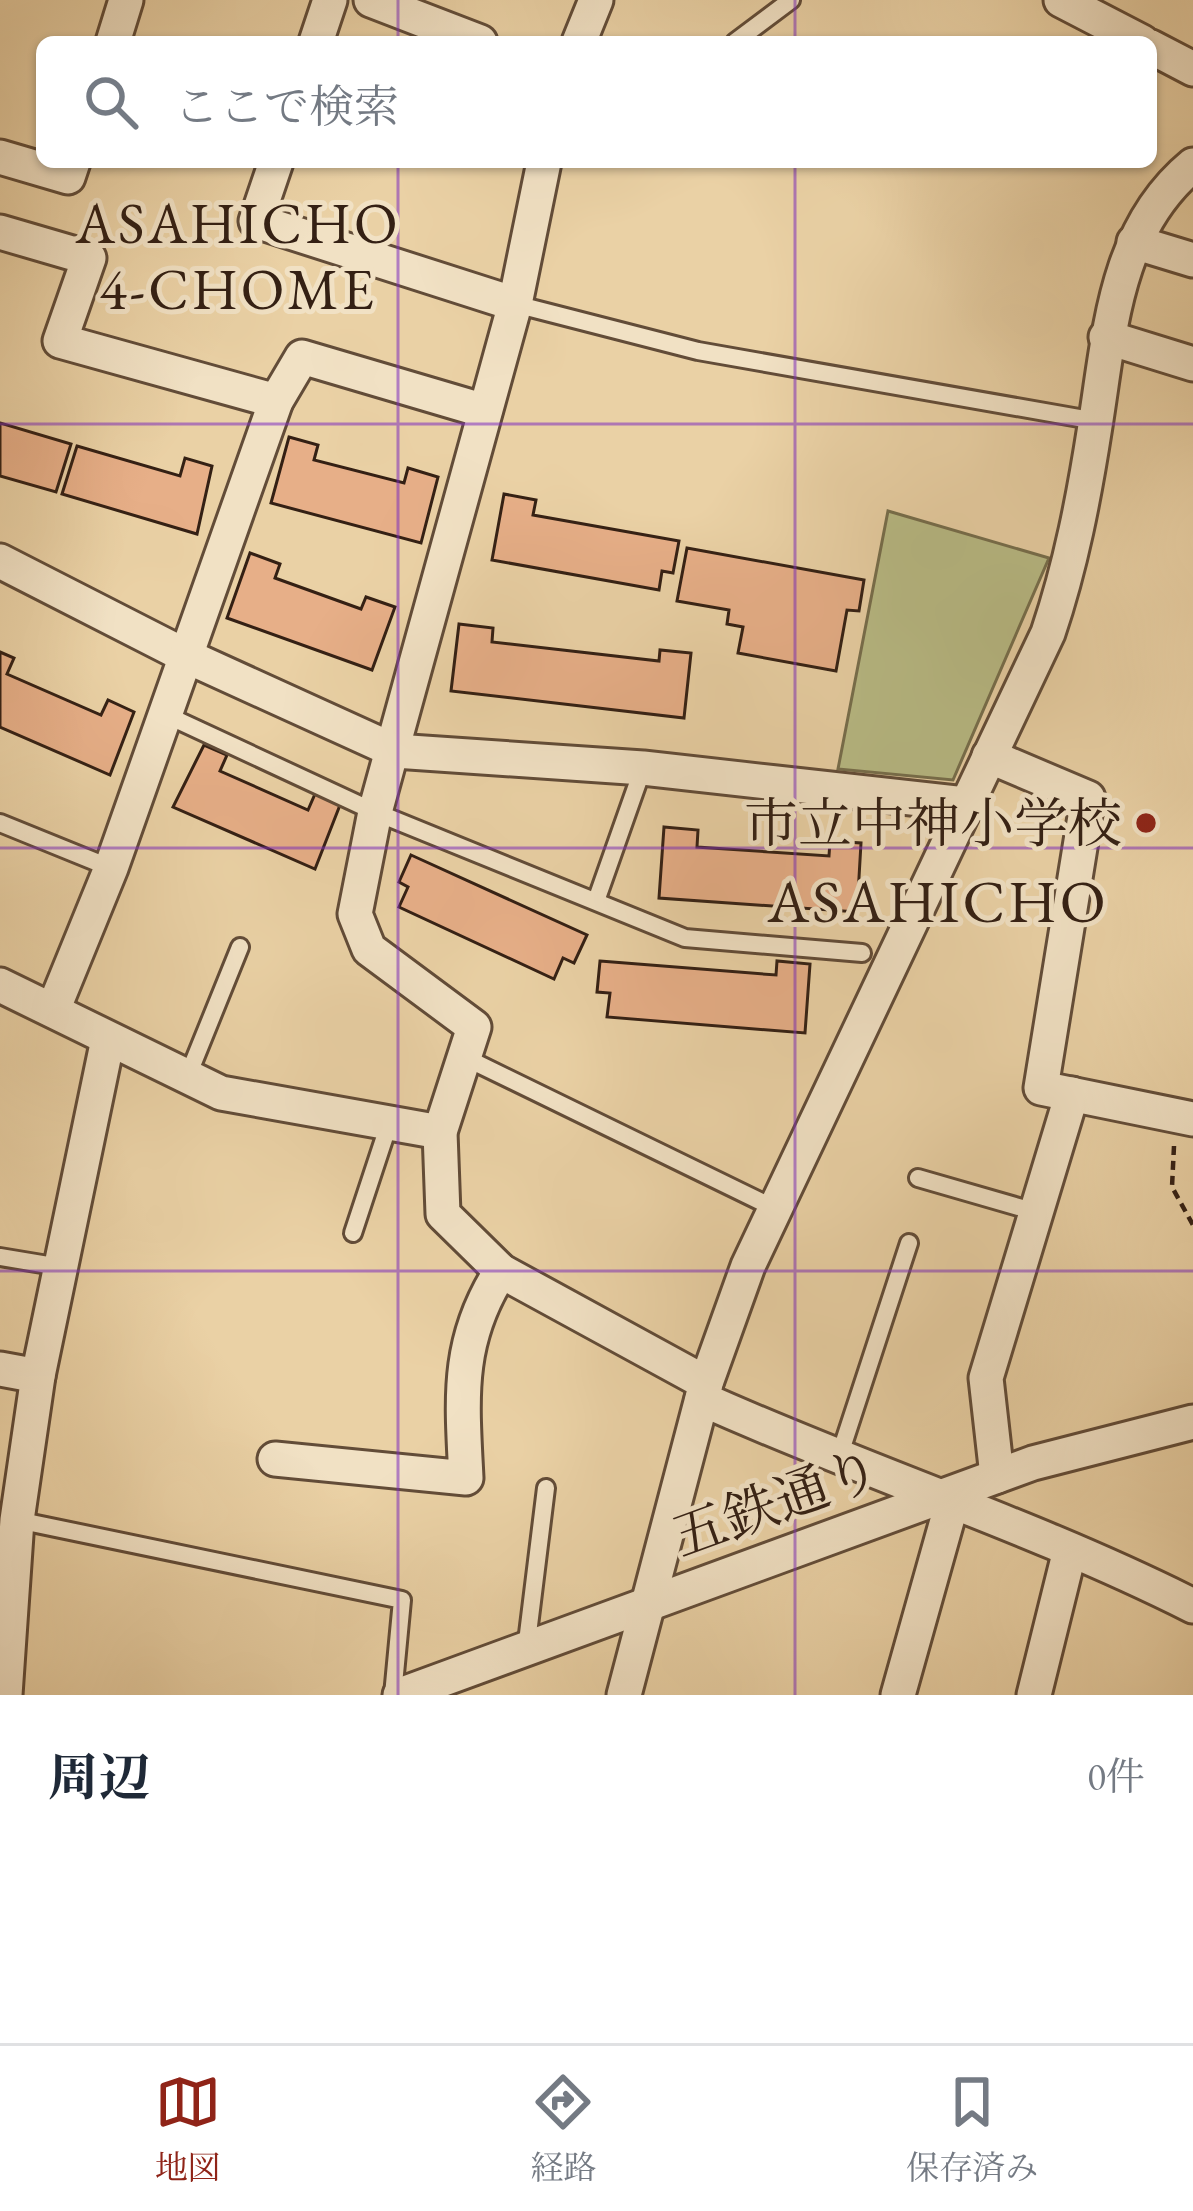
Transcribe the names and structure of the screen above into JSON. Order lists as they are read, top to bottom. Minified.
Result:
{"streets":{"street":["五鉄通り"]},"districts":["ASAHICHO 4-CHOME","ASAHICHO"],"places":["市立中神小学校"],"page":{"search":"ここで検索","heading":["周辺","0件"],"nav":["地図","経路","保存済み"]}}
